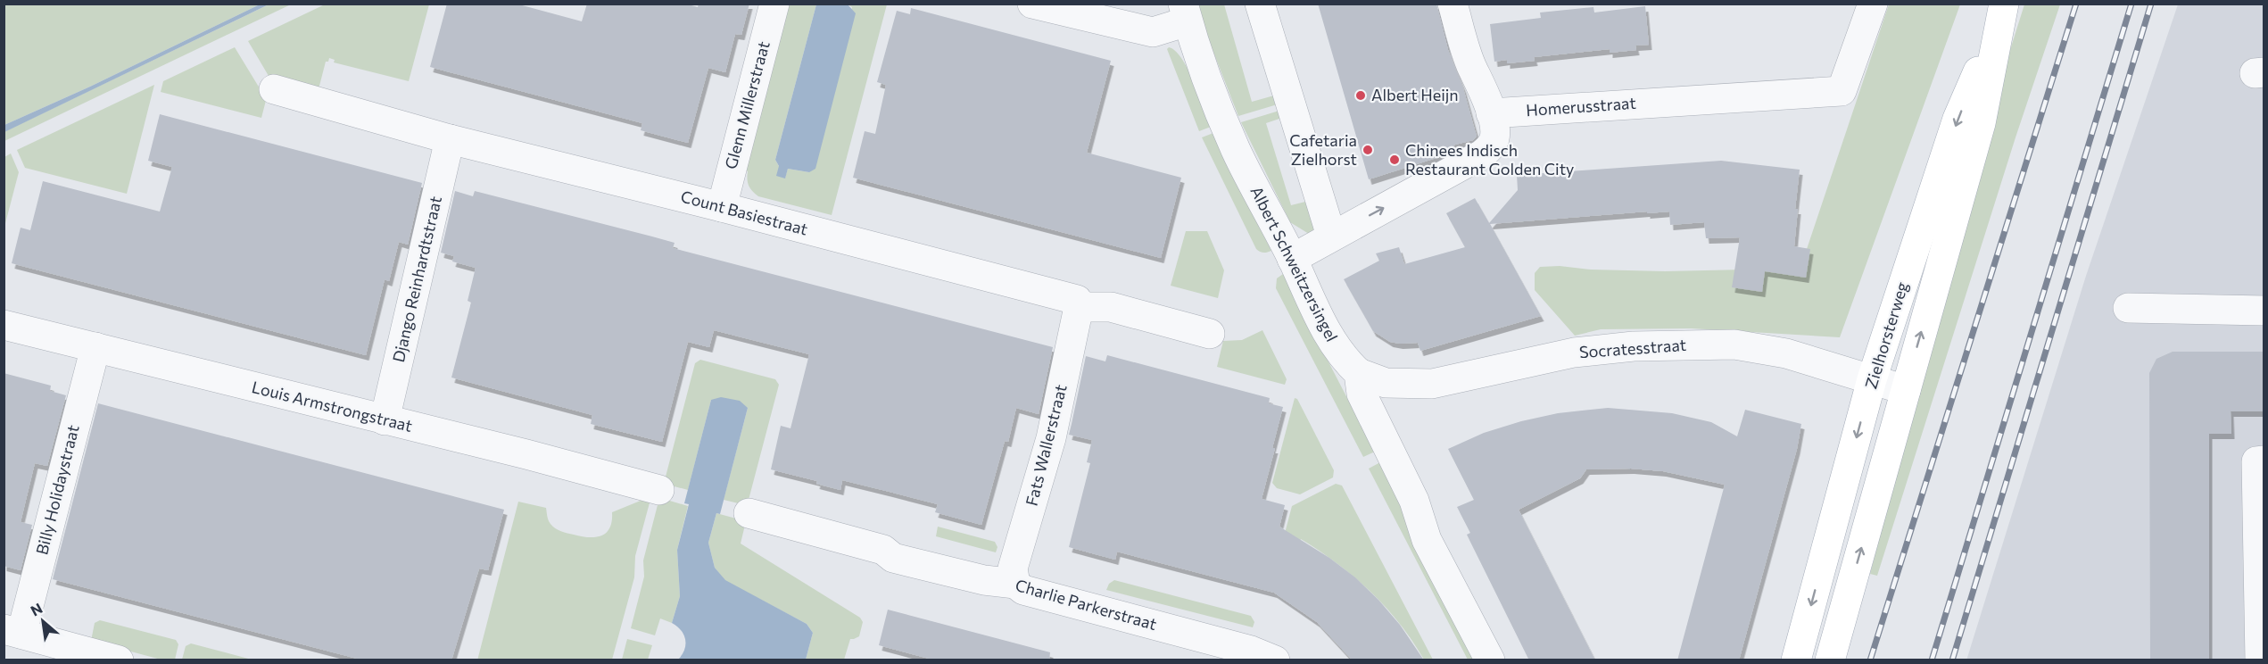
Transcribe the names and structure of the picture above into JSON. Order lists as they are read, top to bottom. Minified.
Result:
{"streets":{"main road":["Zielhorsterweg"],"street":["Glenn Millerstraat","Homerusstraat","Count Basiestraat","Albert Schweitzersingel","Django Reinhardtstraat","Socratesstraat","Louis Armstrongstraat","Fats Wallerstraat","Billy Holidaystraat","Charlie Parkerstraat"]},"crossings":[["Glenn Millerstraat","Count Basiestraat"],["Count Basiestraat","Django Reinhardtstraat"],["Count Basiestraat","Fats Wallerstraat"],["Albert Schweitzersingel","Socratesstraat"],["Django Reinhardtstraat","Louis Armstrongstraat"],["Zielhorsterweg","Socratesstraat"],["Louis Armstrongstraat","Billy Holidaystraat"],["Fats Wallerstraat","Charlie Parkerstraat"]],"places":["Albert Heijn","Cafetaria Zielhorst","Chinees Indisch Restaurant Golden City"],"north":"top left"}
